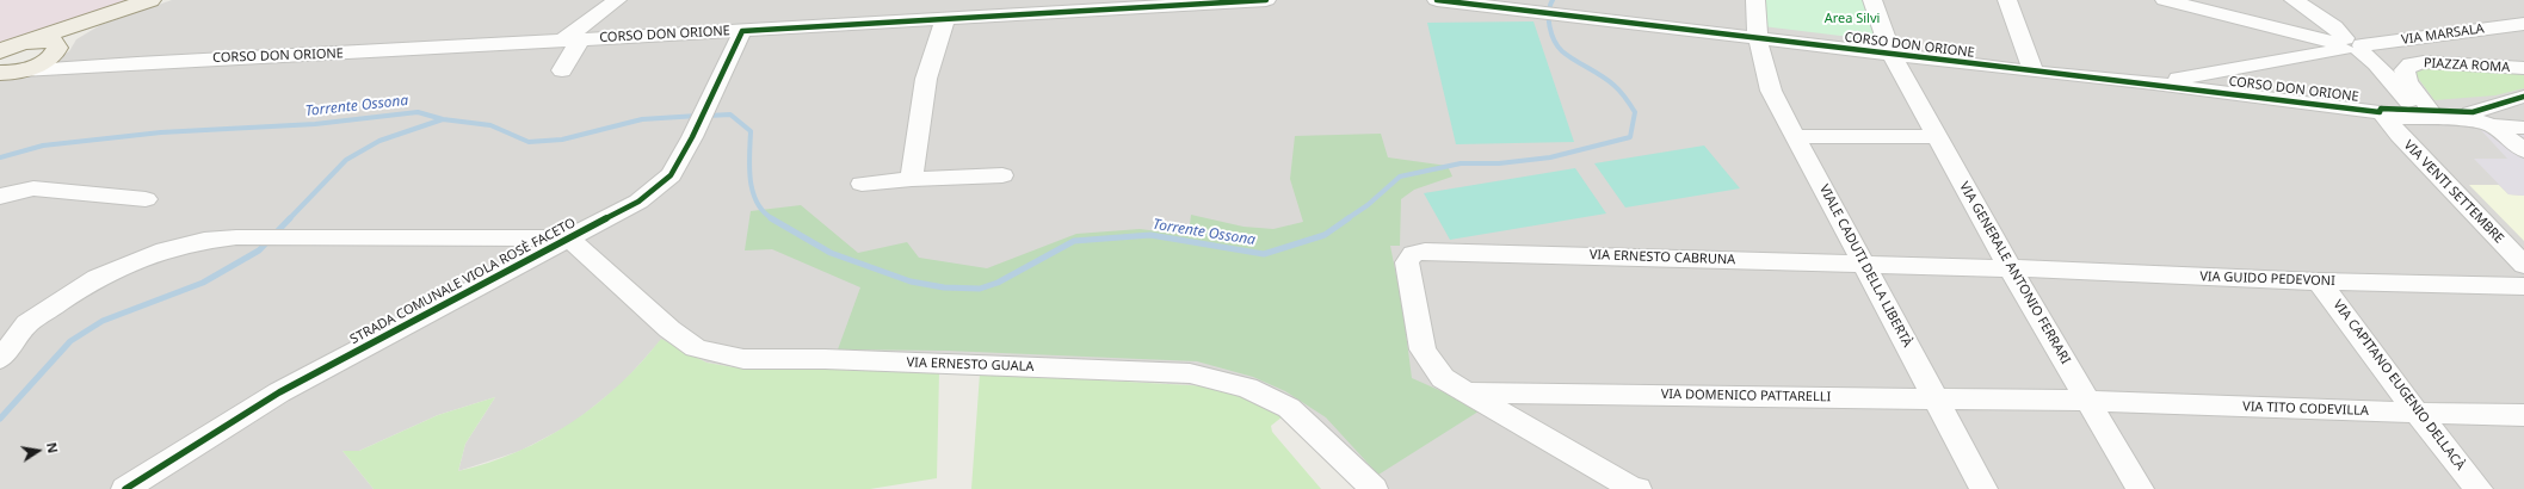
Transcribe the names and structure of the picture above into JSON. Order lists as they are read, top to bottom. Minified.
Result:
{"streets":{"street":["CORSO DON ORIONE","VIA MARSALA","PIAZZA ROMA","VIA VENTI SETTEMBRE","VIA ERNESTO CABRUNA","VIALE CADUTI DELLA LIBERTÀ","VIA GENERALE ANTONIO FERRARI","VIA GUIDO PEDEVONI","STRADA COMUNALE VIOLA ROSÈ FACETO","VIA ERNESTO GUALA","VIA CAPITANO EUGENIO DELLACÀ","VIA DOMENICO PATTARELLI","VIA TITO CODEVILLA"]},"crossings":[["CORSO DON ORIONE","VIA MARSALA"],["CORSO DON ORIONE","VIA VENTI SETTEMBRE"],["CORSO DON ORIONE","VIALE CADUTI DELLA LIBERTÀ"],["CORSO DON ORIONE","VIA GENERALE ANTONIO FERRARI"],["CORSO DON ORIONE","STRADA COMUNALE VIOLA ROSÈ FACETO"],["VIA MARSALA","VIA VENTI SETTEMBRE"],["VIA ERNESTO CABRUNA","VIALE CADUTI DELLA LIBERTÀ"],["VIA ERNESTO CABRUNA","VIA GENERALE ANTONIO FERRARI"],["VIA ERNESTO CABRUNA","VIA GUIDO PEDEVONI"],["VIA ERNESTO CABRUNA","VIA DOMENICO PATTARELLI"],["VIALE CADUTI DELLA LIBERTÀ","VIA DOMENICO PATTARELLI"],["VIA GENERALE ANTONIO FERRARI","VIA GUIDO PEDEVONI"],["VIA GENERALE ANTONIO FERRARI","VIA DOMENICO PATTARELLI"],["VIA GENERALE ANTONIO FERRARI","VIA TITO CODEVILLA"],["VIA GUIDO PEDEVONI","VIA CAPITANO EUGENIO DELLACÀ"],["STRADA COMUNALE VIOLA ROSÈ FACETO","VIA ERNESTO GUALA"],["VIA CAPITANO EUGENIO DELLACÀ","VIA TITO CODEVILLA"],["VIA DOMENICO PATTARELLI","VIA TITO CODEVILLA"]],"water":["Torrente Ossona"],"parks":["Area Silvi"],"north":"right"}
